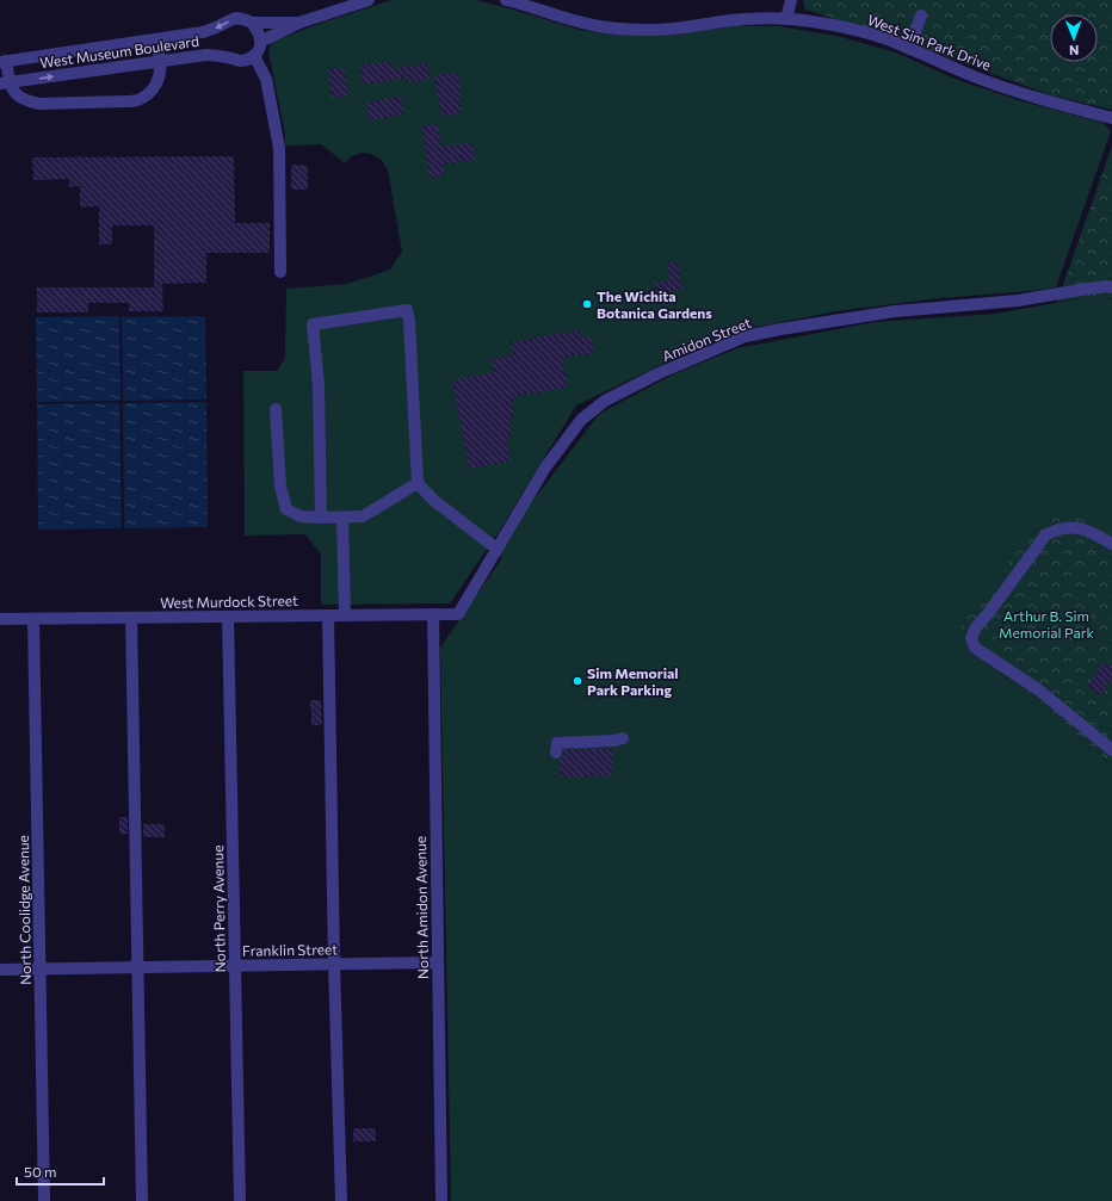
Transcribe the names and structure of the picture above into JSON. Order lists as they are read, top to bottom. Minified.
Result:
{"streets":{"street":["West Sim Park Drive","West Museum Boulevard","Amidon Street","West Murdock Street","North Amidon Avenue","North Perry Avenue","North Coolidge Avenue","Franklin Street"]},"crossings":[["Amidon Street","West Murdock Street"],["West Murdock Street","North Amidon Avenue"],["West Murdock Street","North Perry Avenue"],["West Murdock Street","North Coolidge Avenue"],["North Amidon Avenue","Franklin Street"],["North Perry Avenue","Franklin Street"],["North Coolidge Avenue","Franklin Street"]],"parks":["Arthur B. Sim Memorial Park"],"places":["The Wichita Botanica Gardens","Sim Memorial Park Parking"],"scale_bar":"50 m","north":"bottom"}
